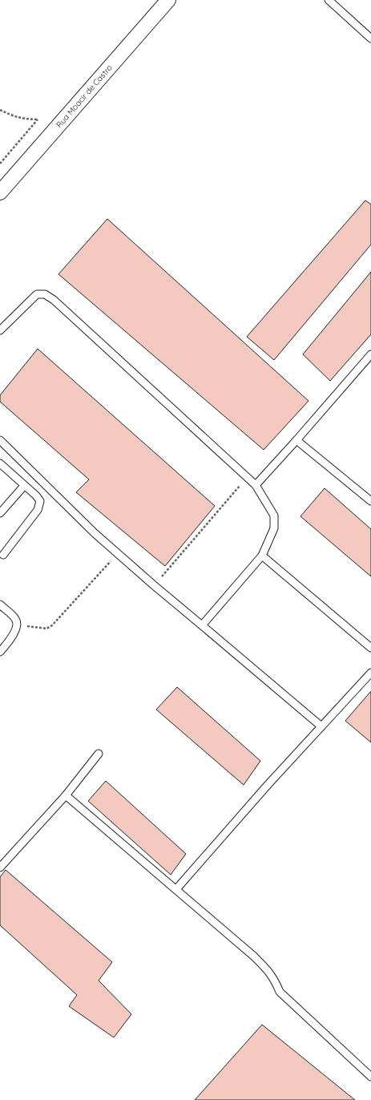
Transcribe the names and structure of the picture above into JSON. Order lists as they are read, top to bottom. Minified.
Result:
{"streets":{"street":["Rua Moacir de Castro"]}}
